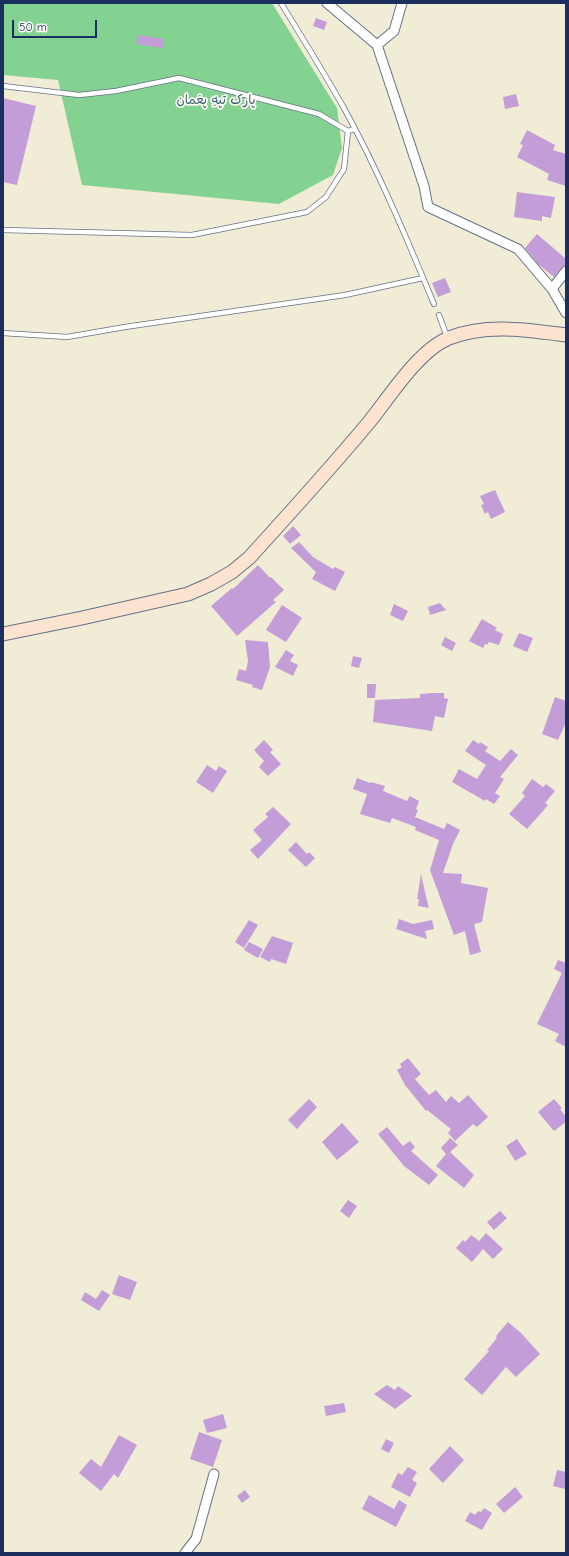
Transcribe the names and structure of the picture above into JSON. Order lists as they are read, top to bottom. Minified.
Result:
{"parks":["پارک تپهِ پغمان"],"scale_bar":"50 m"}
